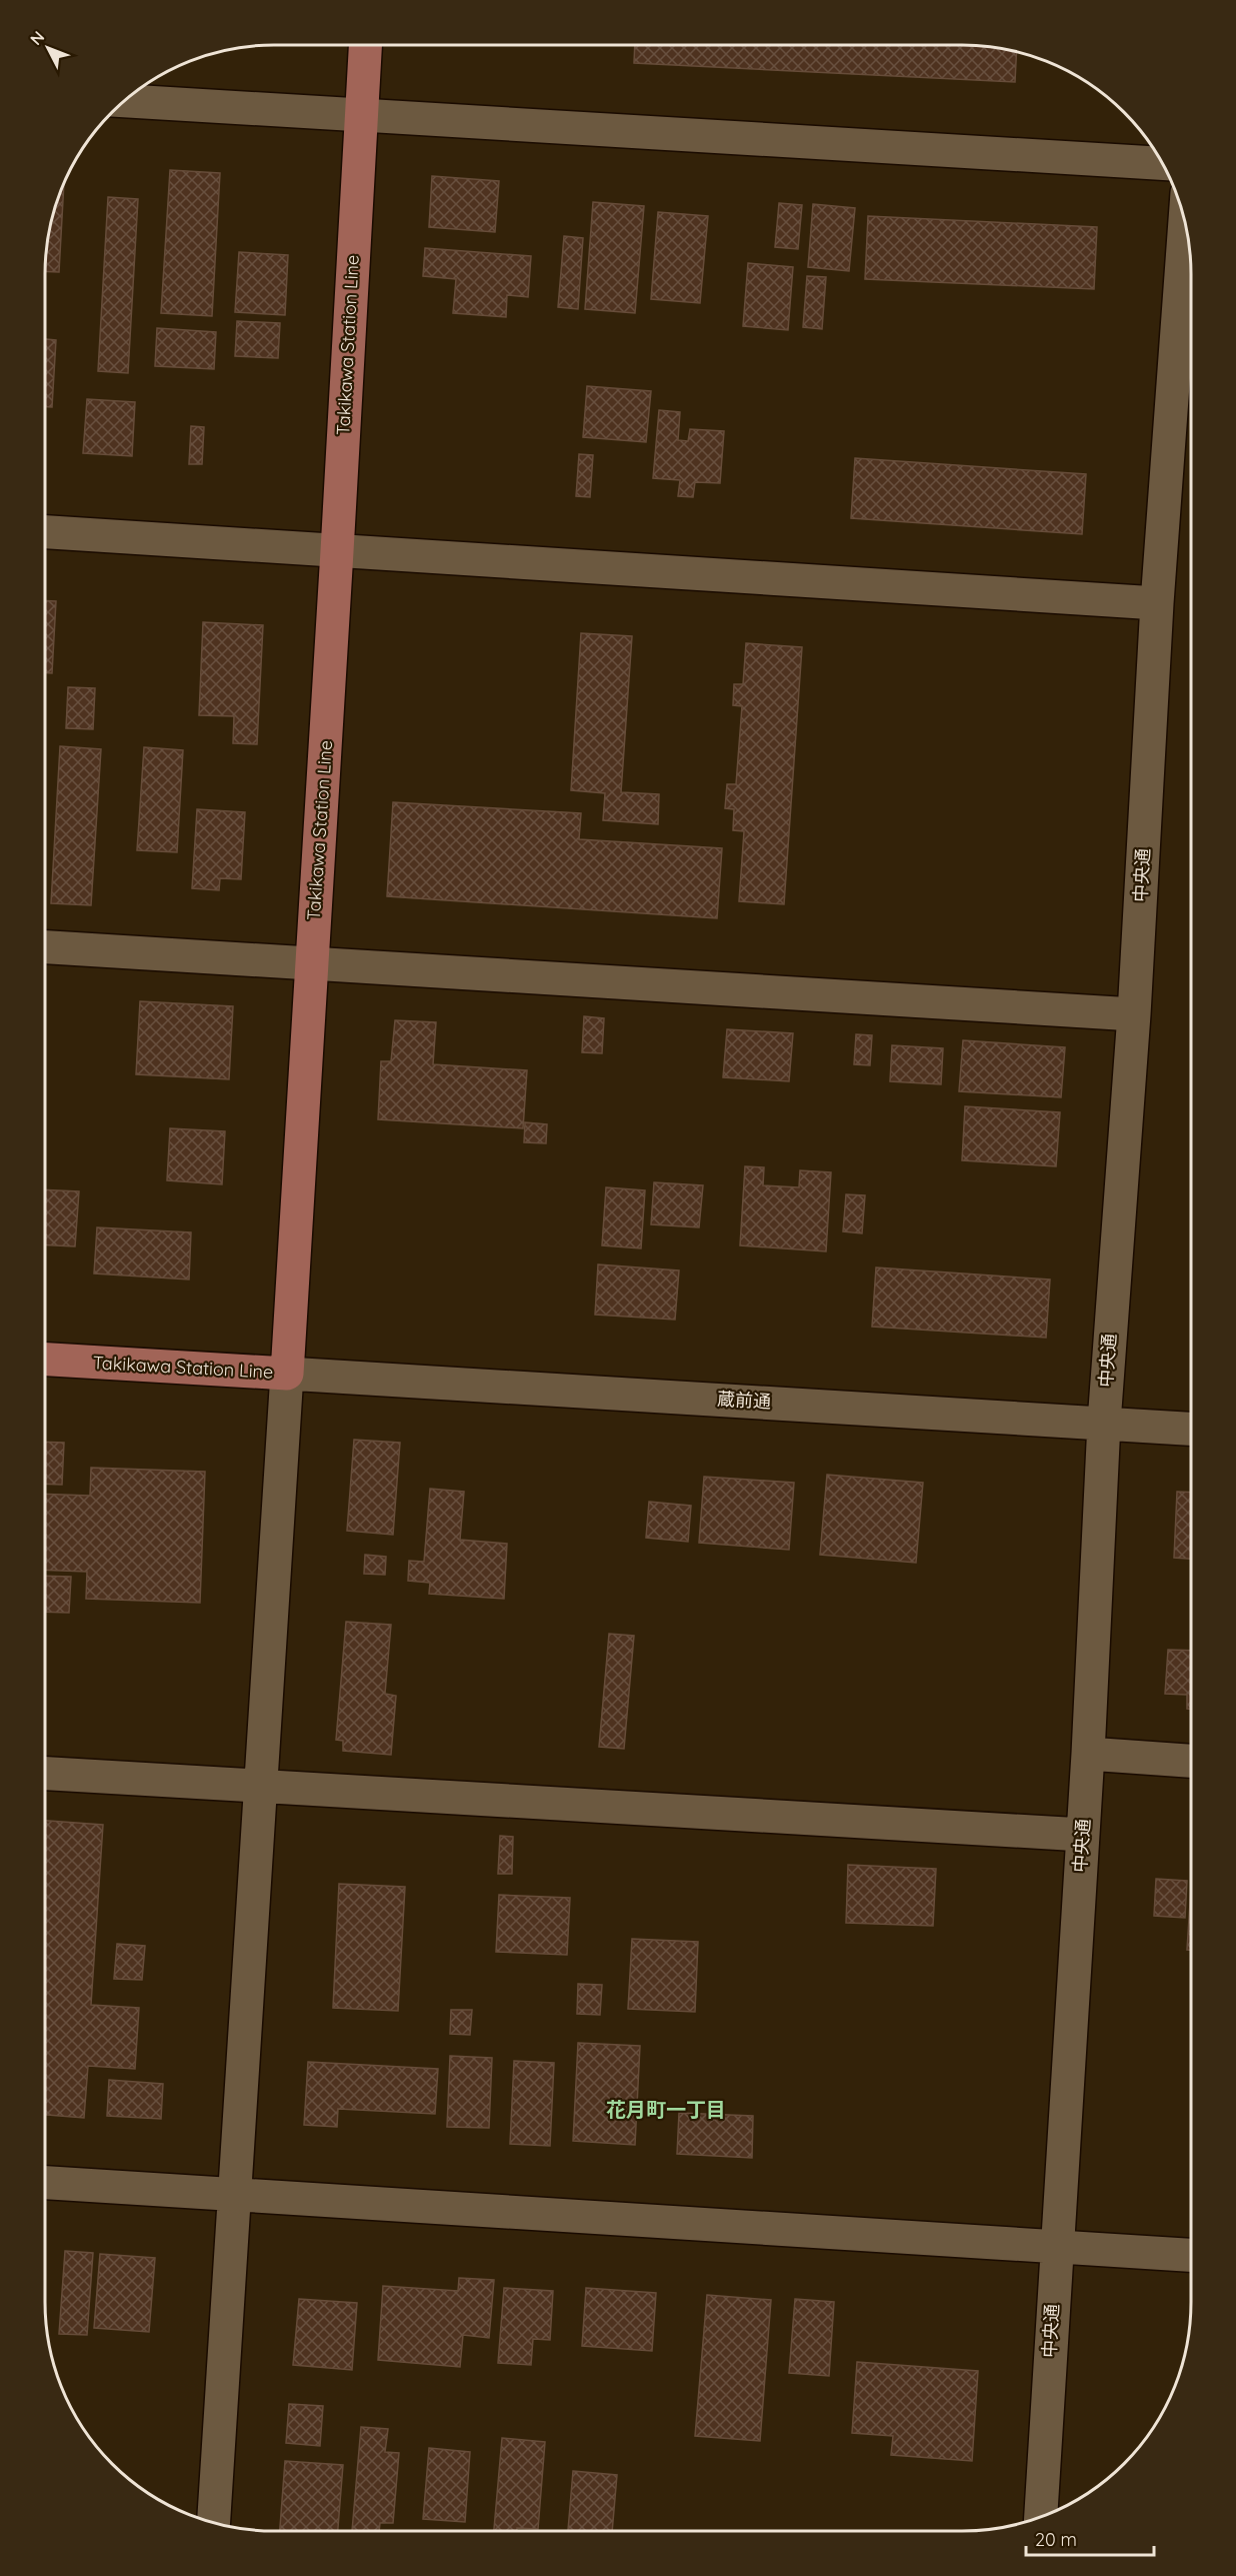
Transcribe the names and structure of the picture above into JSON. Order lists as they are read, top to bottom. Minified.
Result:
{"streets":{"main road":["Takikawa Station Line"],"street":["中央通","蔵前通"]},"crossings":[["Takikawa Station Line","蔵前通"],["中央通","蔵前通"]],"districts":["花月町一丁目"],"scale_bar":"20 m","north":"top left"}
